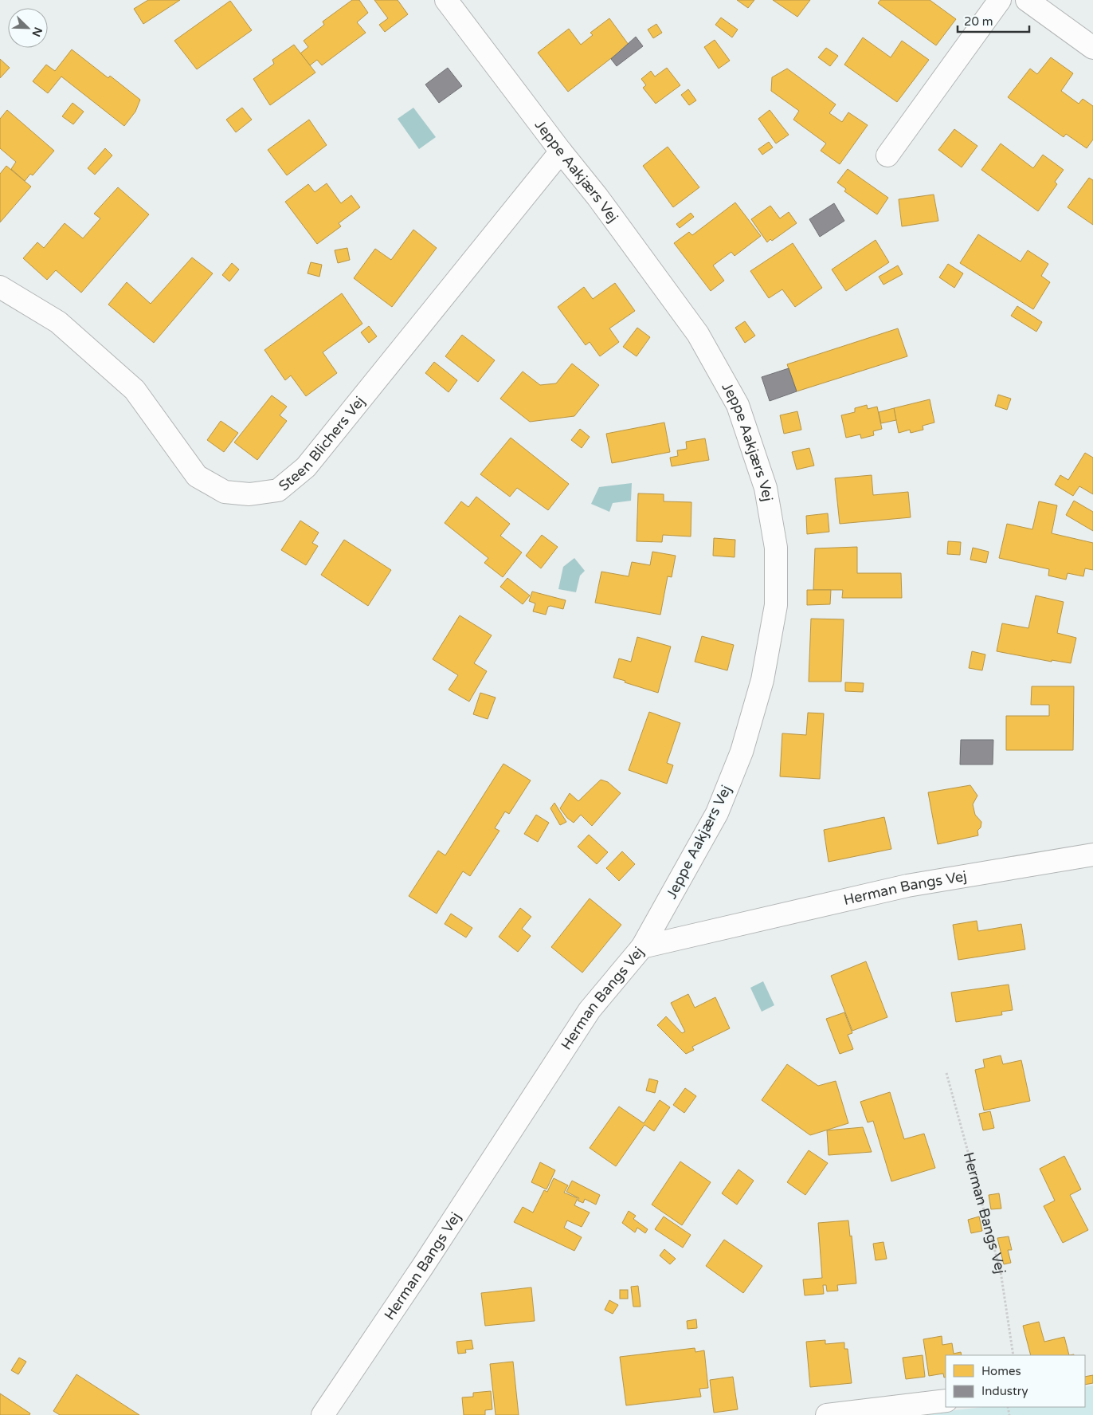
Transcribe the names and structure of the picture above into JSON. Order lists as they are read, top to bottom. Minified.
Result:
{"streets":{"street":["Jeppe Aakjærs Vej","Steen Blichers Vej","Herman Bangs Vej"]},"crossings":[["Jeppe Aakjærs Vej","Steen Blichers Vej"],["Jeppe Aakjærs Vej","Herman Bangs Vej"]],"legend":["Homes","Industry"],"scale_bar":"20 m","north":"bottom right"}
